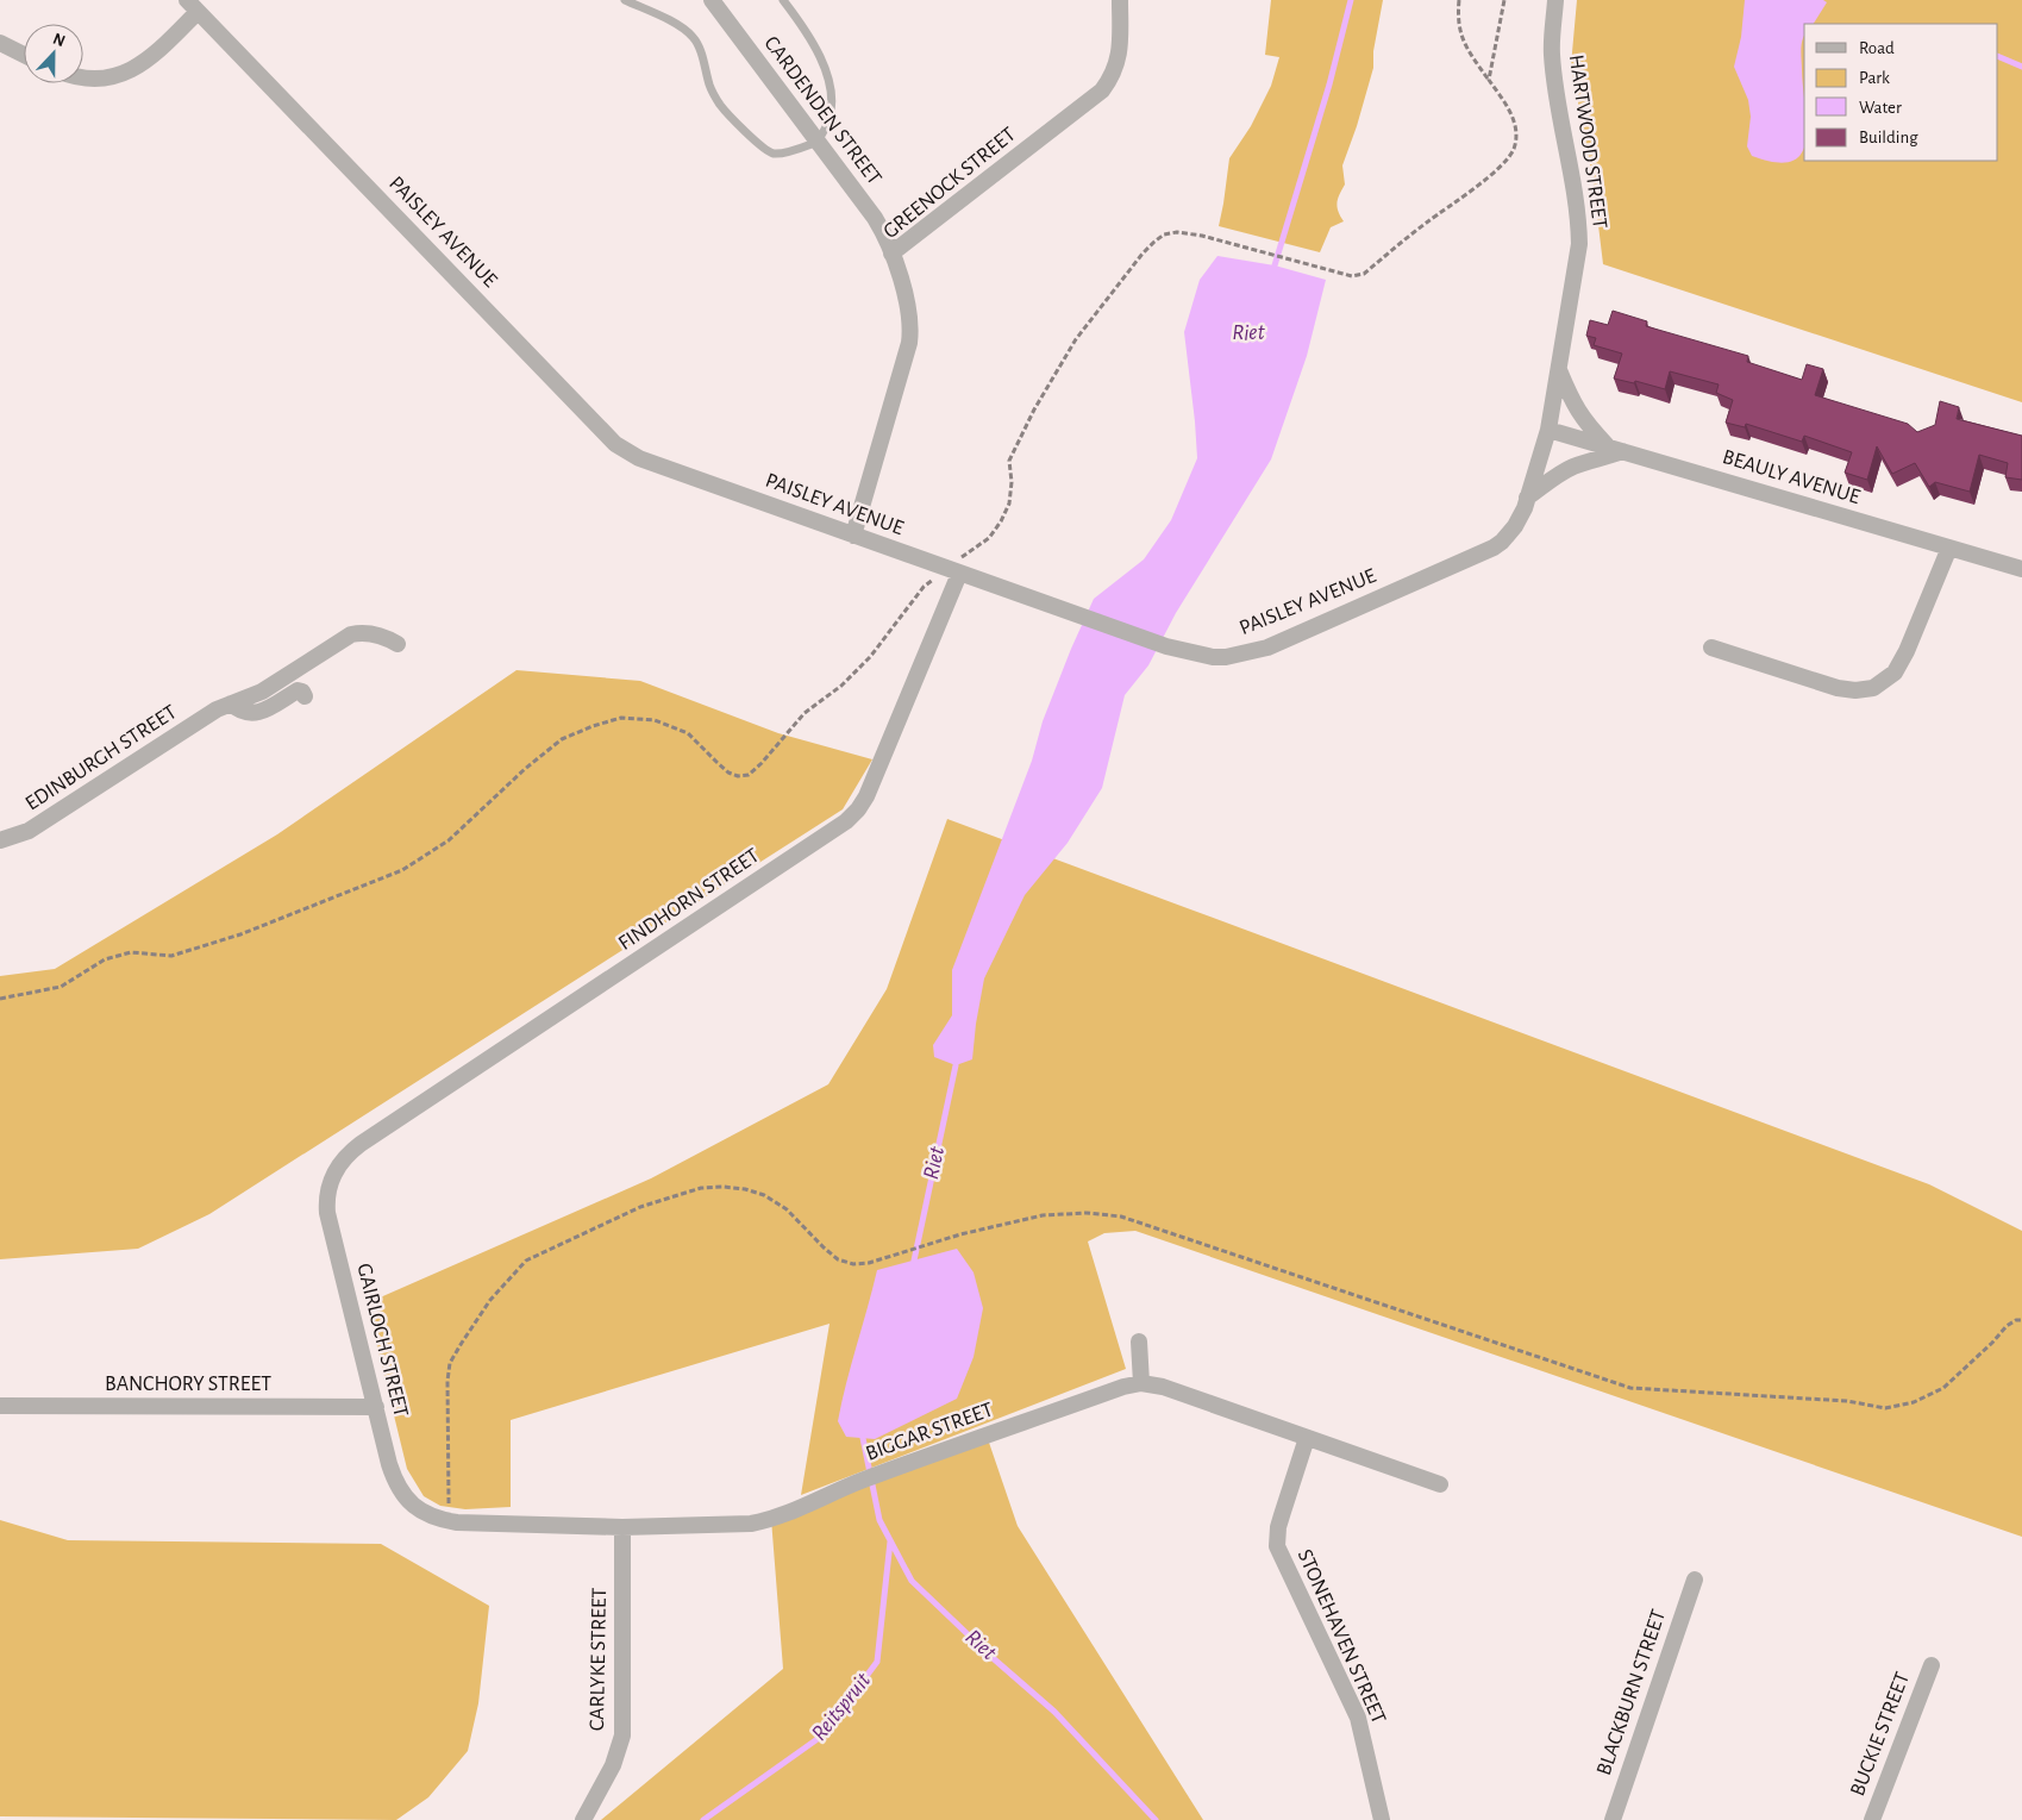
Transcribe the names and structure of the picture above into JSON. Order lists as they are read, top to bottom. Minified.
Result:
{"streets":{"street":["CARDENDEN STREET","HARTWOOD STREET","GREENOCK STREET","PAISLEY AVENUE","BEAULY AVENUE","EDINBURGH STREET","FINDHORN STREET","GAIRLOCH STREET","BANCHORY STREET","BIGGAR STREET","STONEHAVEN STREET","CARLYKE STREET","BLACKBURN STREET","BUCKIE STREET"]},"crossings":[["CARDENDEN STREET","GREENOCK STREET"],["HARTWOOD STREET","PAISLEY AVENUE"],["HARTWOOD STREET","BEAULY AVENUE"],["GREENOCK STREET","PAISLEY AVENUE"],["PAISLEY AVENUE","BEAULY AVENUE"],["PAISLEY AVENUE","FINDHORN STREET"],["FINDHORN STREET","GAIRLOCH STREET"],["GAIRLOCH STREET","BANCHORY STREET"],["GAIRLOCH STREET","BIGGAR STREET"],["BIGGAR STREET","STONEHAVEN STREET"],["BIGGAR STREET","CARLYKE STREET"]],"water":["Riet","Reitspruit"],"legend":["Road","Park","Water","Building"],"north":"top"}
